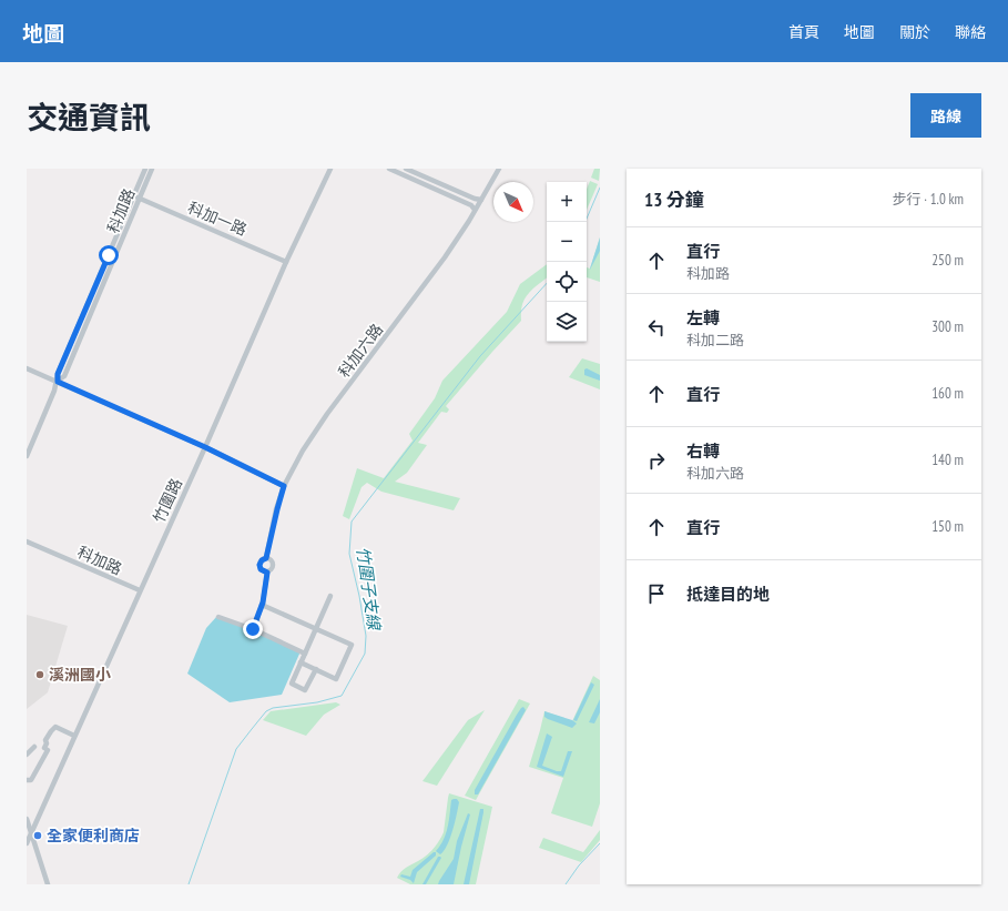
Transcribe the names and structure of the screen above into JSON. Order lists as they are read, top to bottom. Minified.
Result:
{"streets":{"street":["科加路","科加一路","科加六路","竹圍路"]},"crossings":[["科加路","科加一路"],["科加路","竹圍路"],["科加一路","竹圍路"]],"water":["竹圍子支線"],"places":["溪洲國小","全家便利商店"],"north":"bottom right","page":{"header":"地圖","nav":["首頁","地圖","關於","聯絡"],"title":"交通資訊","buttons":"路線","heading":["13 分鐘","步行 · 1.0 km"],"map_buttons":["+","−"],"list":[["直行","科加路","250 m"],["左轉","科加二路","300 m"],["直行","160 m"],["右轉","科加六路","140 m"],["直行","150 m"],"抵達目的地"]}}
